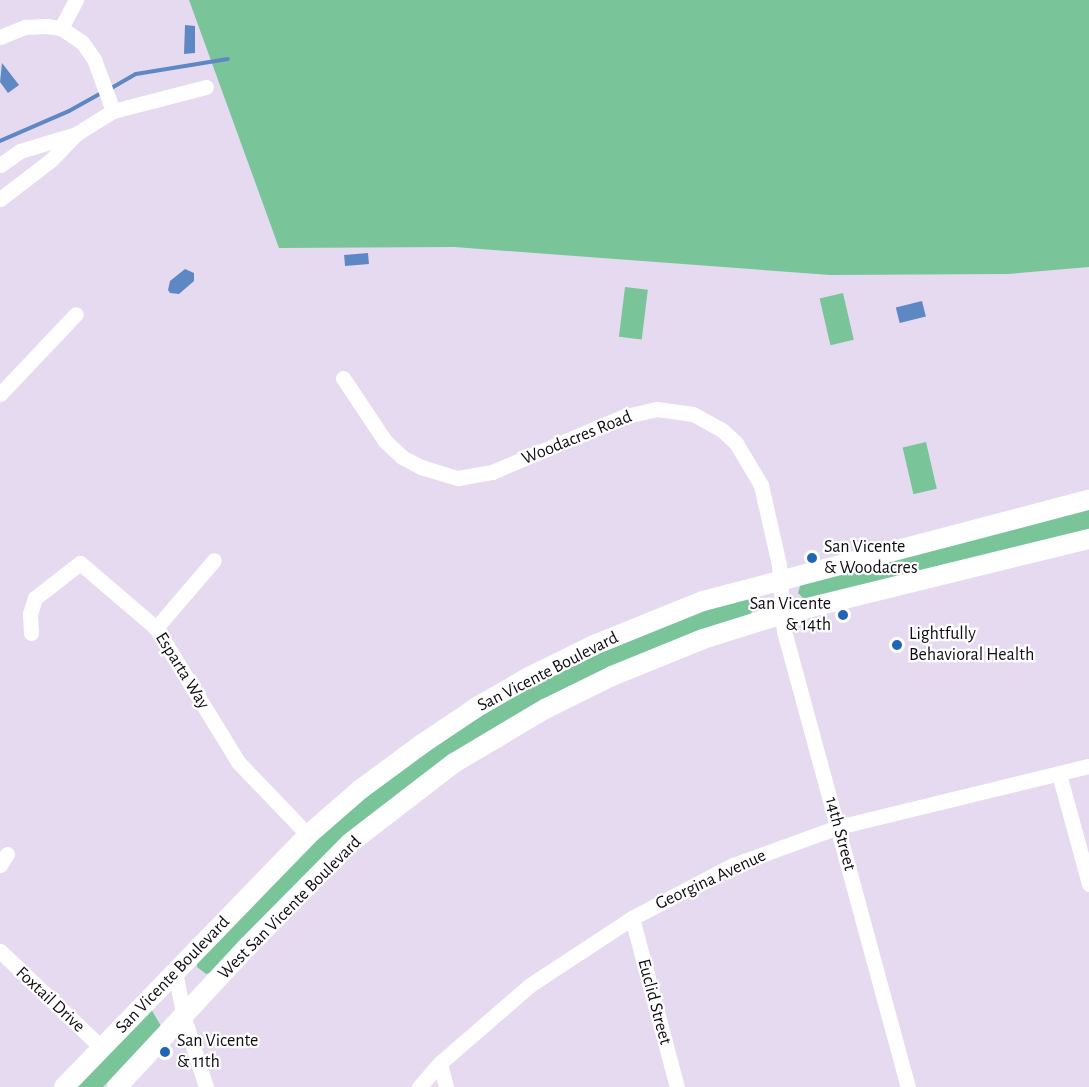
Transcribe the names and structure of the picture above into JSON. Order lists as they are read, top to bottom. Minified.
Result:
{"streets":{"main road":["San Vicente Boulevard","West San Vicente Boulevard"],"street":["Woodacres Road","Esparta Way","14th Street","Georgina Avenue","Foxtail Drive","Euclid Street"]},"crossings":[["Woodacres Road","San Vicente Boulevard"],["Woodacres Road","14th Street"],["Esparta Way","San Vicente Boulevard"],["San Vicente Boulevard","14th Street"],["San Vicente Boulevard","Foxtail Drive"],["14th Street","Georgina Avenue"],["14th Street","West San Vicente Boulevard"],["Georgina Avenue","Euclid Street"]],"places":["San Vicente & Woodacres","San Vicente & 14th","Lightfully Behavioral Health","San Vicente & 11th"]}
